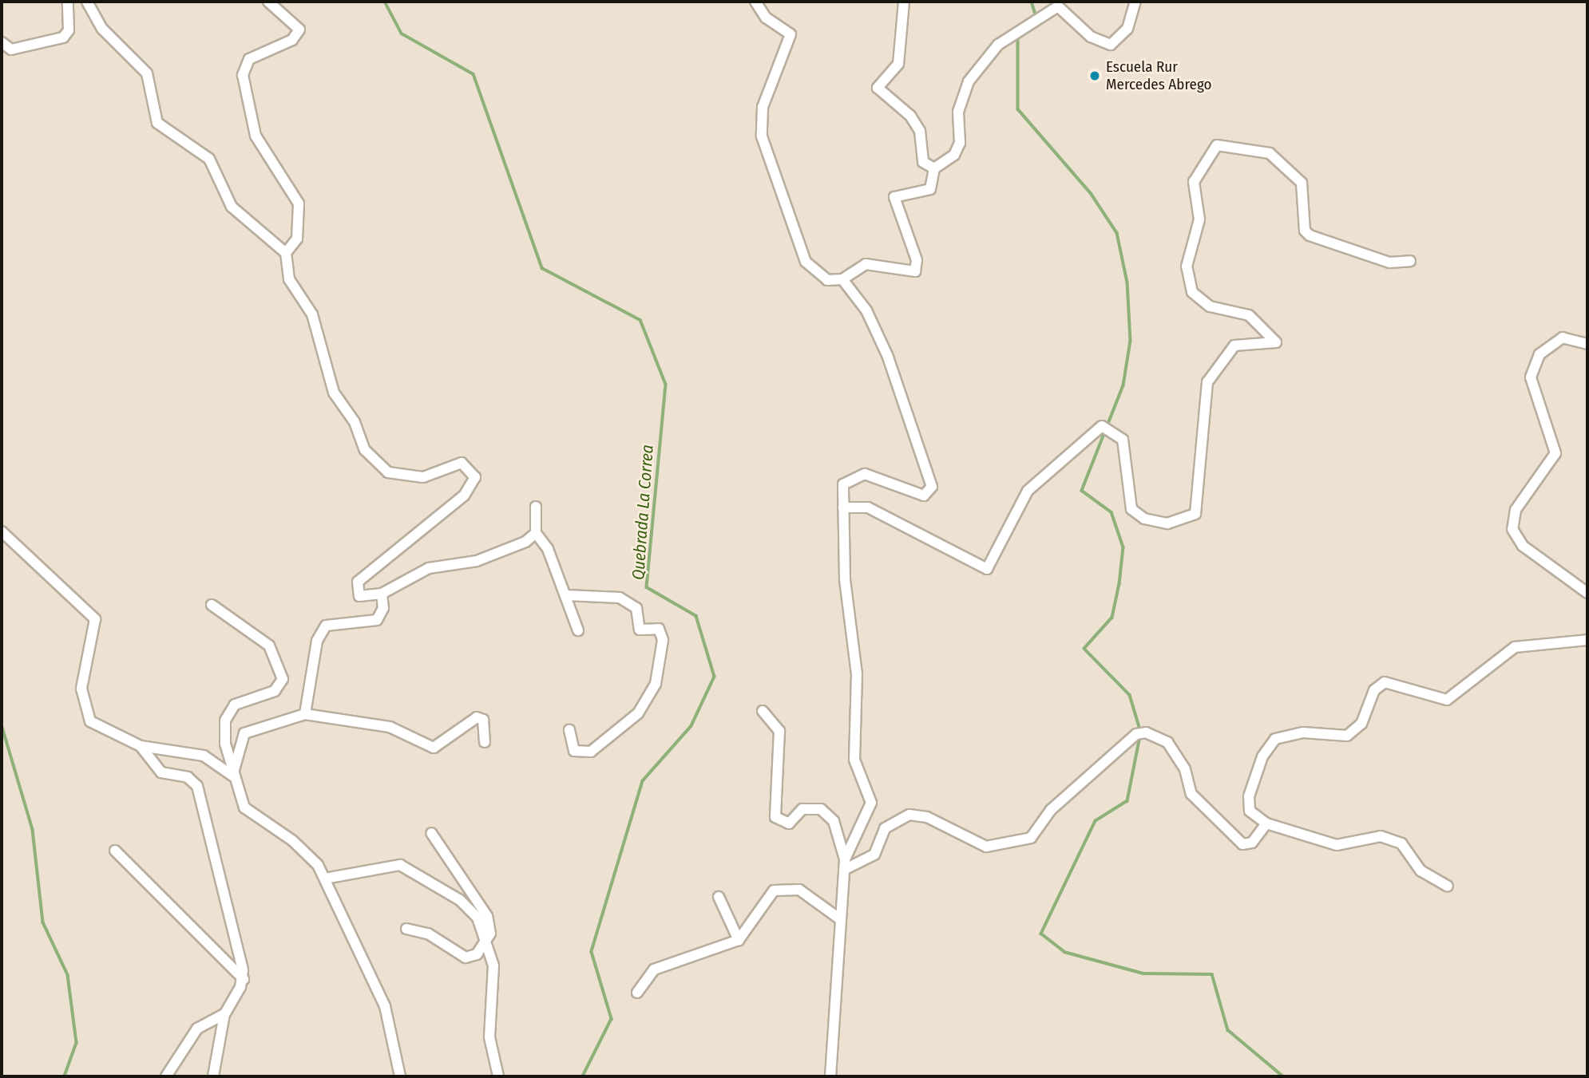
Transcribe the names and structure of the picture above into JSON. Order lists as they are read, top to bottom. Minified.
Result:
{"water":["Quebrada La Correa"],"places":["Escuela Rur Mercedes Abrego"]}
